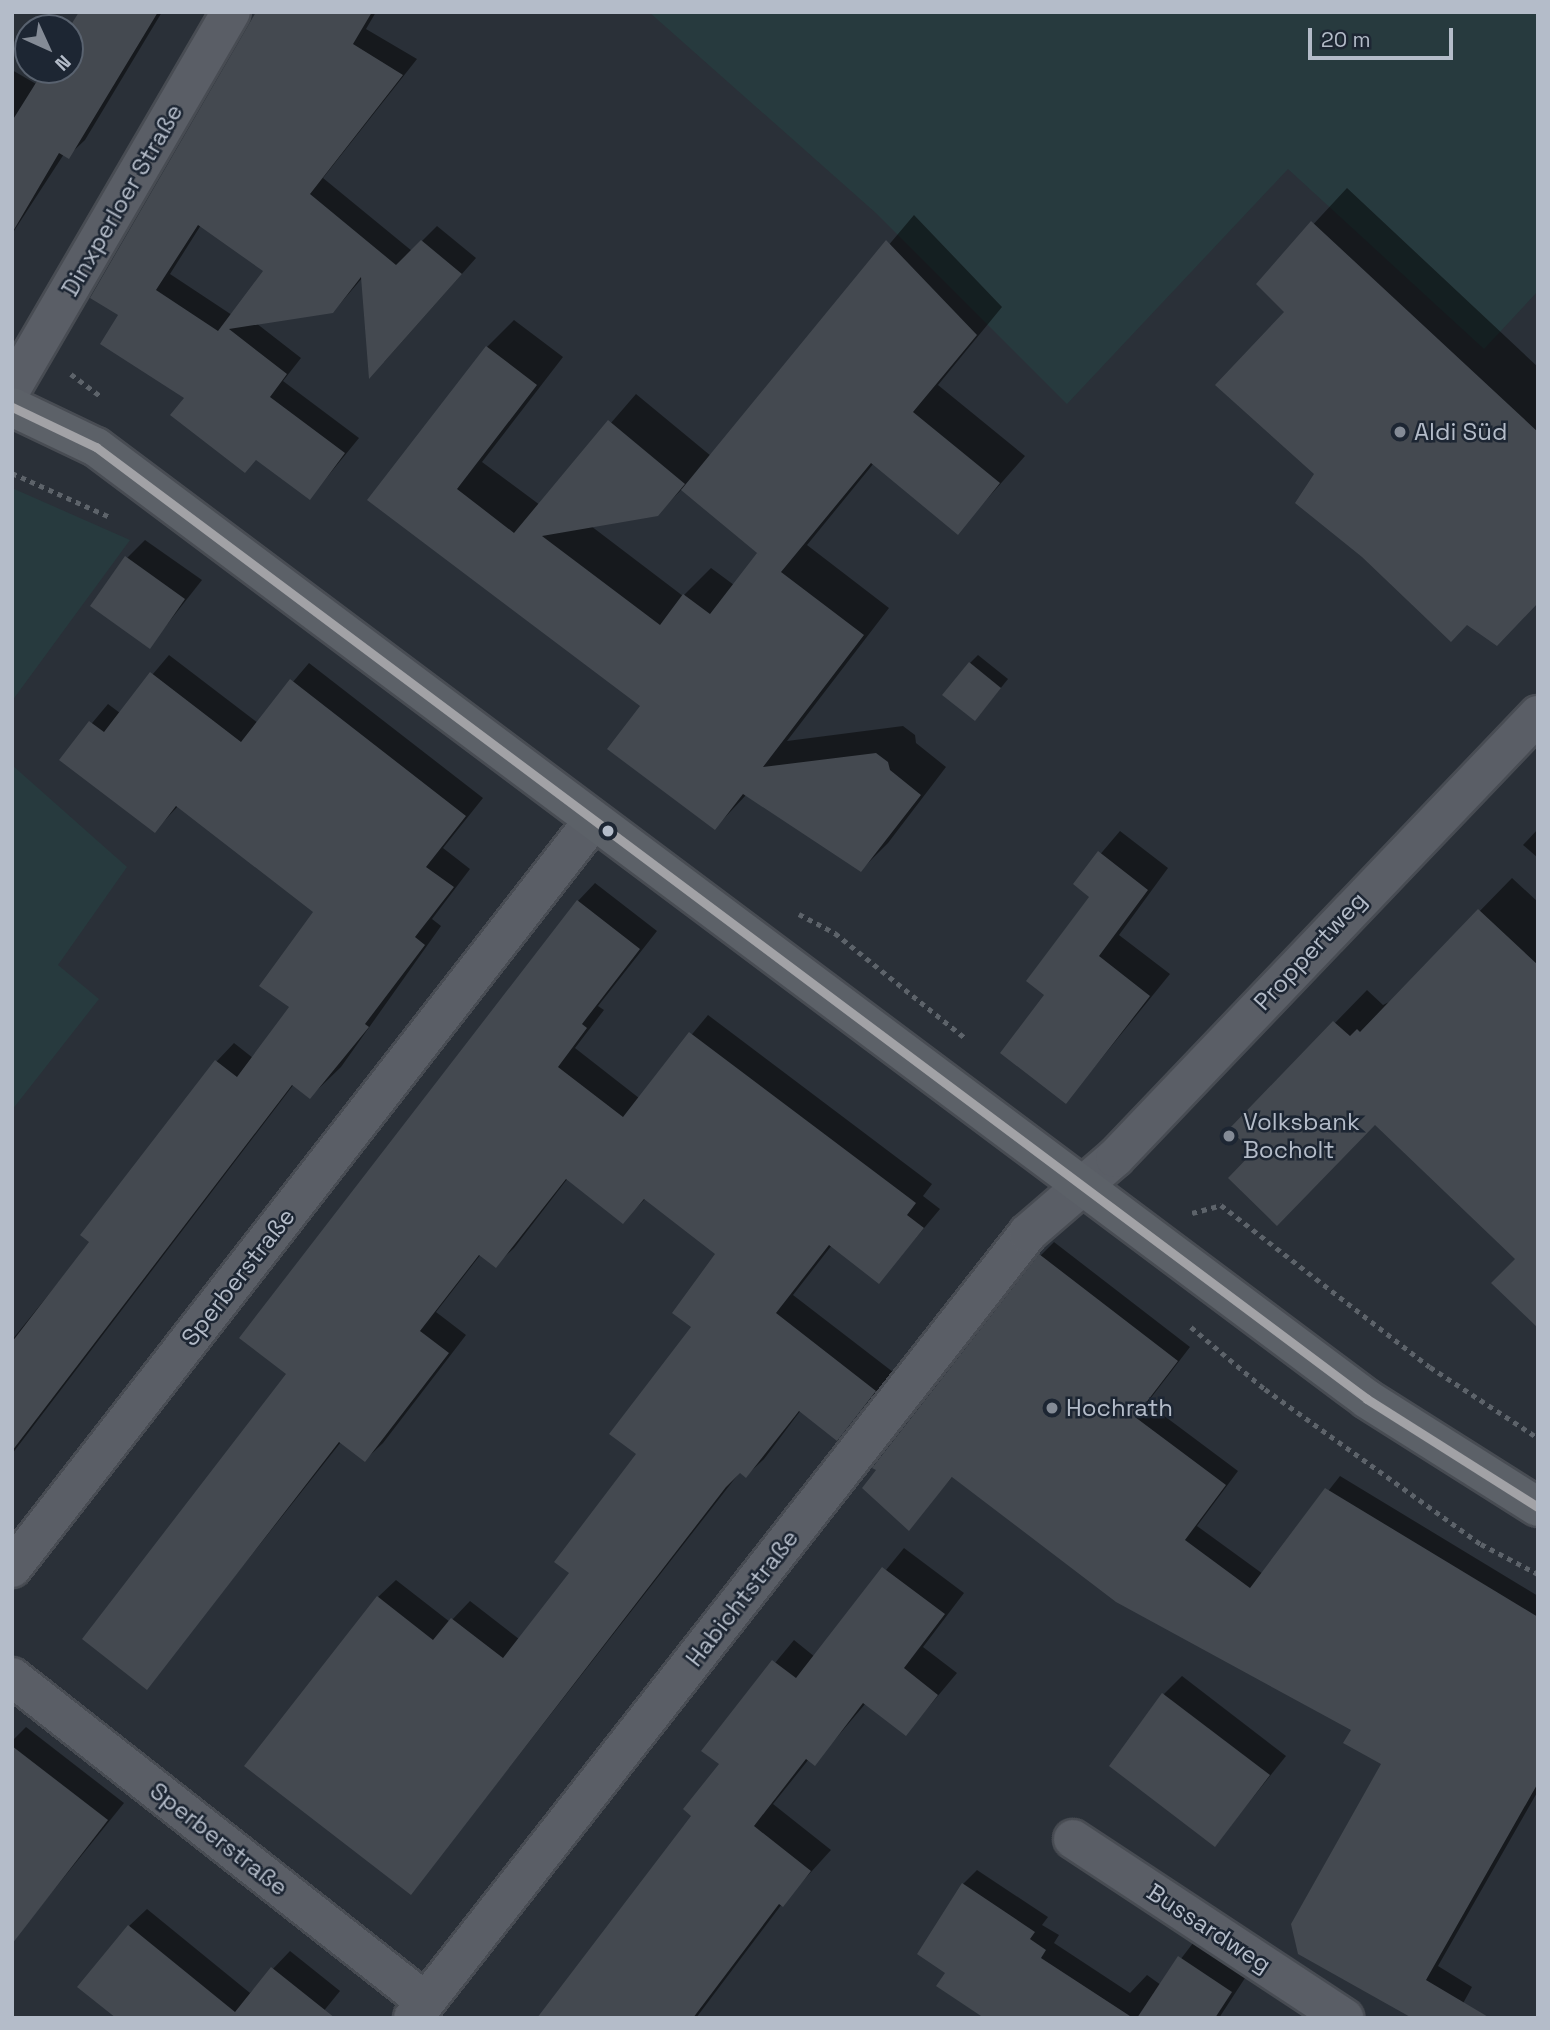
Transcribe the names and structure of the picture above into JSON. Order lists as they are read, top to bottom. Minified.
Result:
{"streets":{"street":["Dinxperloer Straße","Proppertweg","Sperberstraße","Habichtstraße","Bussardweg"]},"crossings":[["Proppertweg","Habichtstraße"],["Sperberstraße","Habichtstraße"]],"places":["Aldi Süd","Volksbank Bocholt","Hochrath"],"scale_bar":"20 m","north":"bottom right"}
